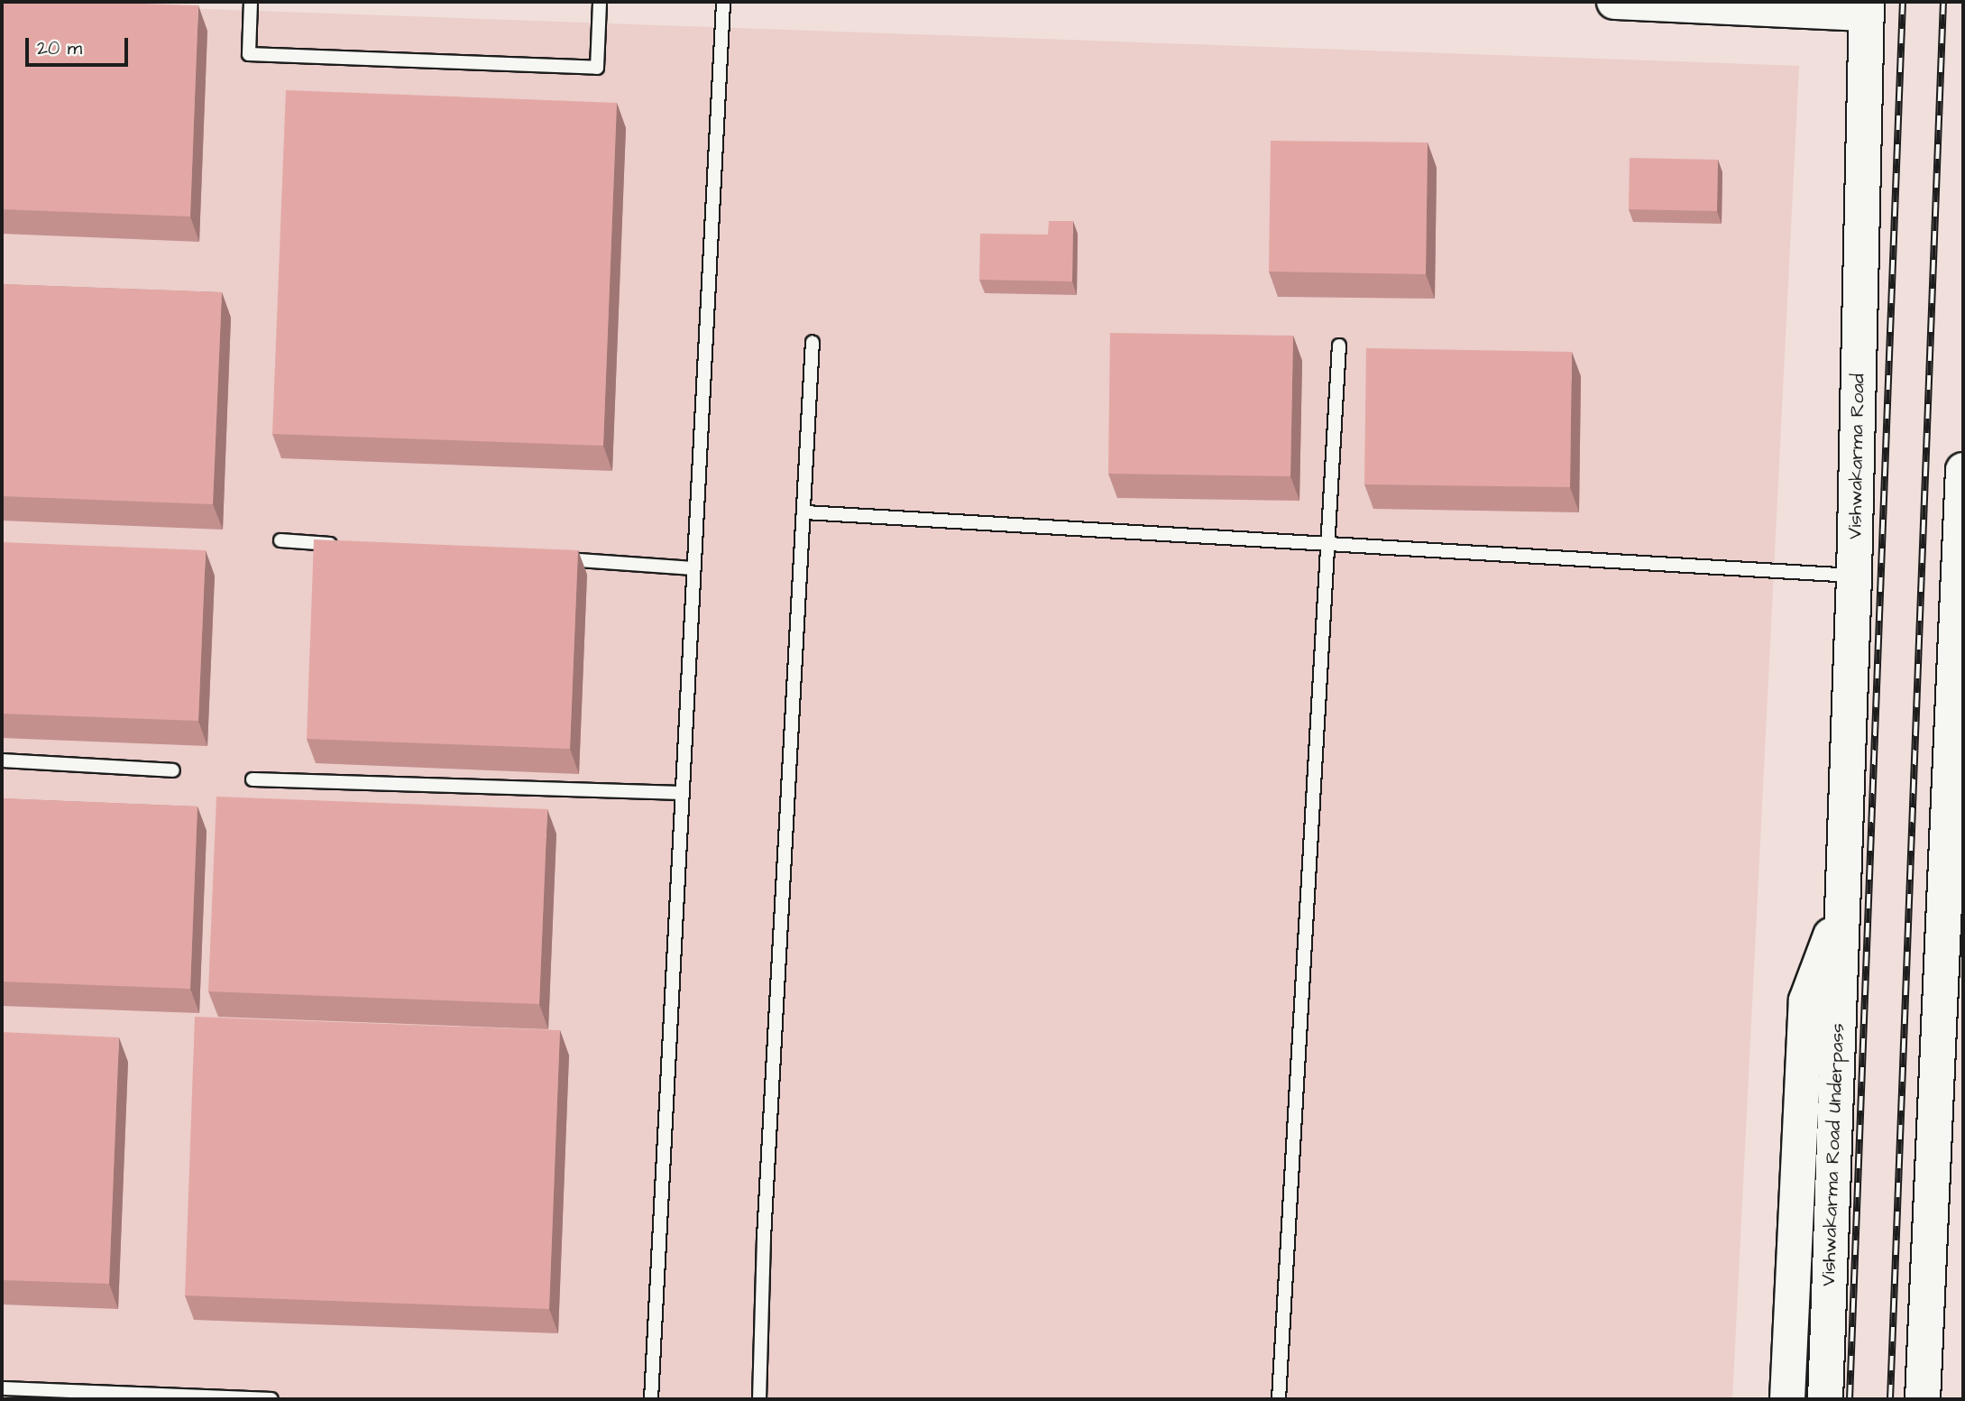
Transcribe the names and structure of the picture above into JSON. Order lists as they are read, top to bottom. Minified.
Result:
{"streets":{"main road":["Vishwakarma Road","Vishwakarma Road Underpass"]},"crossings":[["Vishwakarma Road","Vishwakarma Road Underpass"]],"scale_bar":"20 m"}
